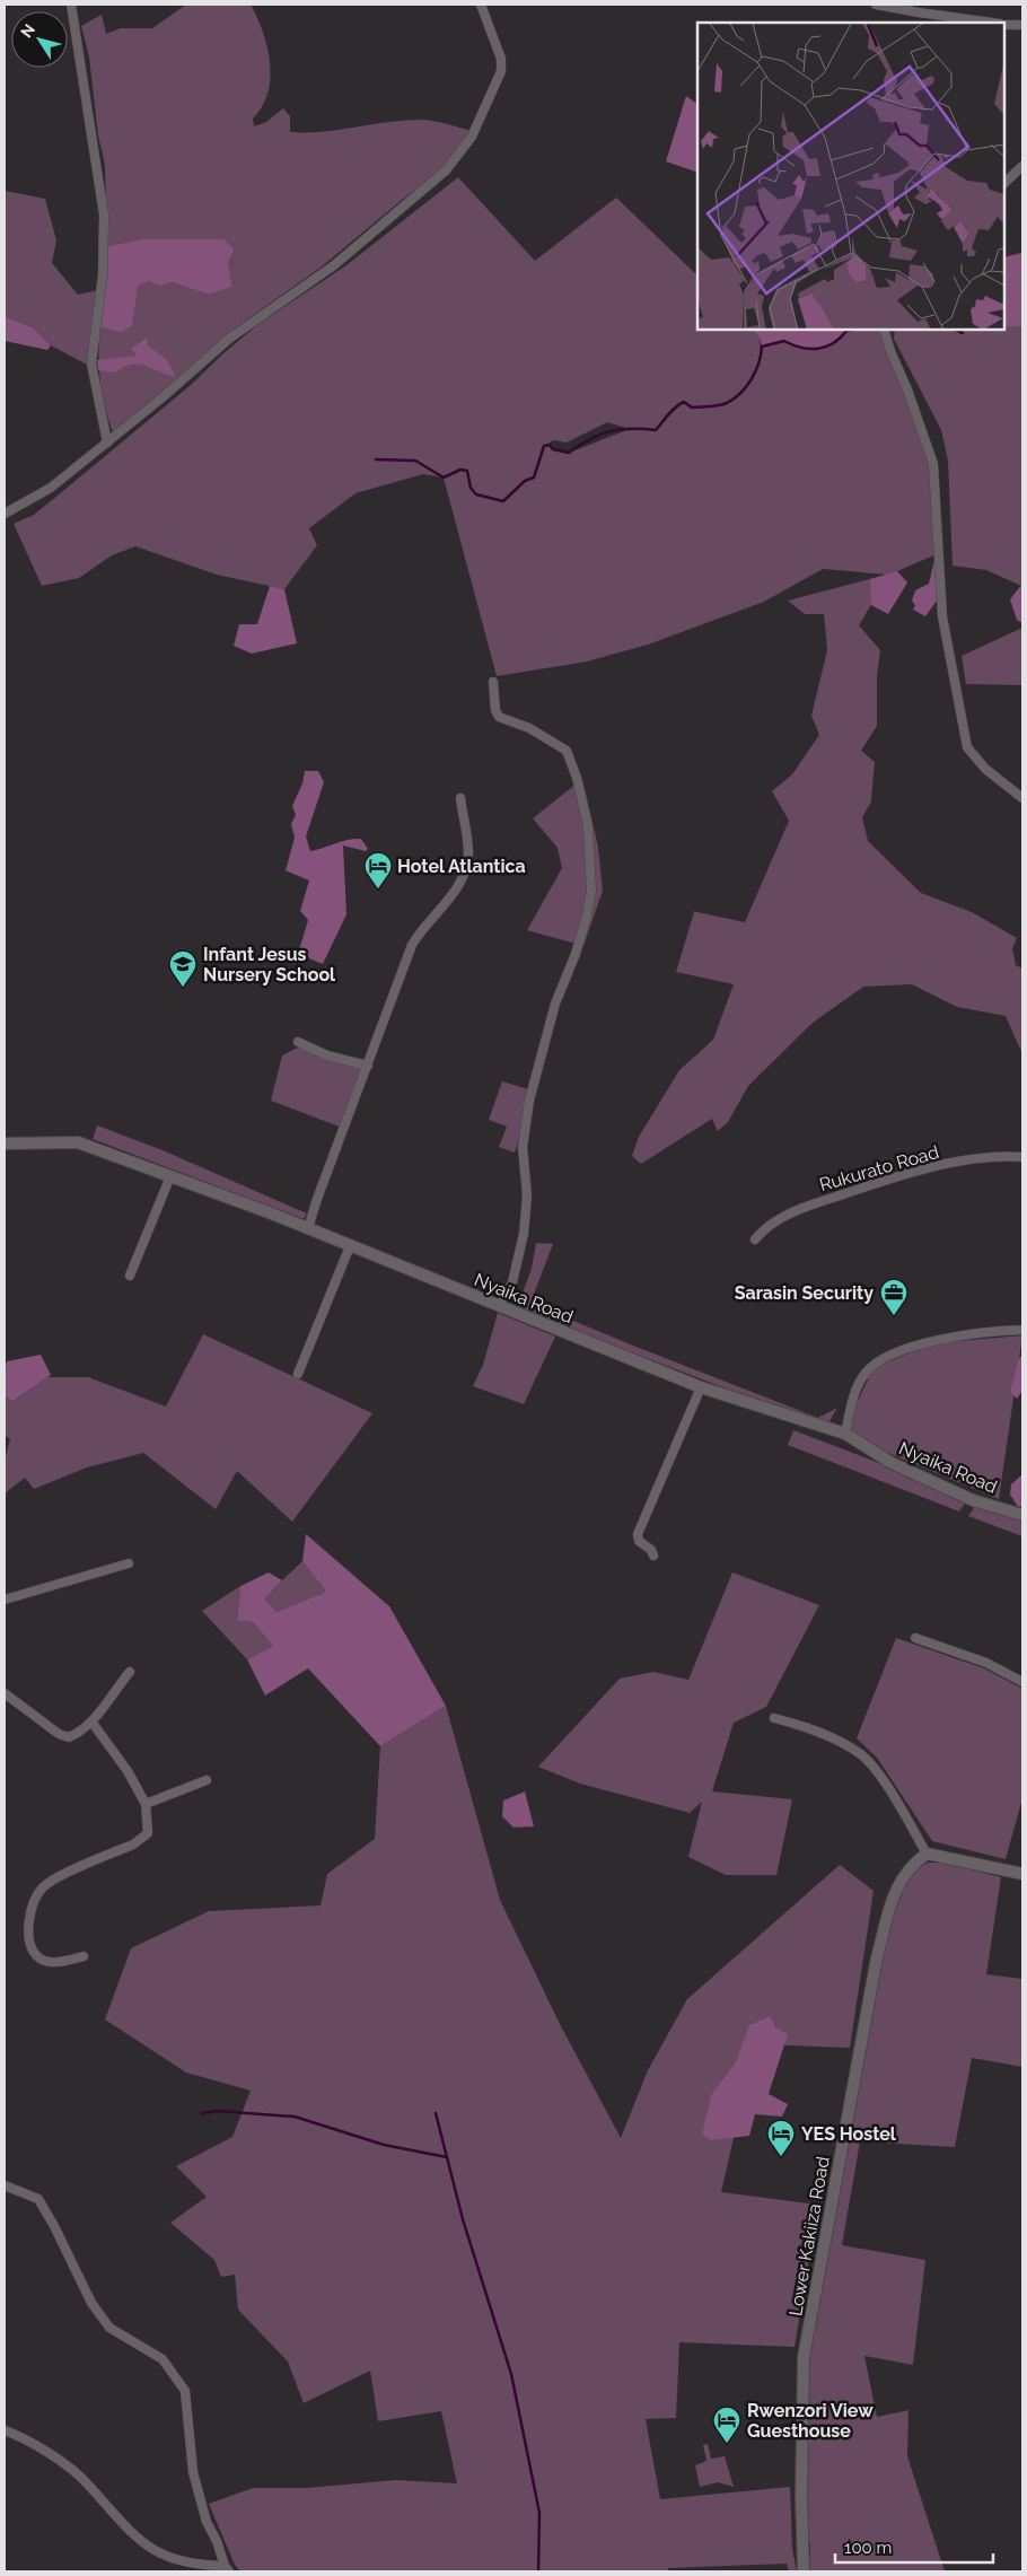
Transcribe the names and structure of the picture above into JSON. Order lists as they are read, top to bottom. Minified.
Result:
{"streets":{"street":["Rukurato Road","Nyaika Road","Lower Kakiiza Road"]},"places":{"hotel":["Hotel Atlantica","YES Hostel","Rwenzori View Guesthouse"],"school or university":["Infant Jesus Nursery School"],"office":["Sarasin Security"]},"scale_bar":"100 m","north":"top left"}
